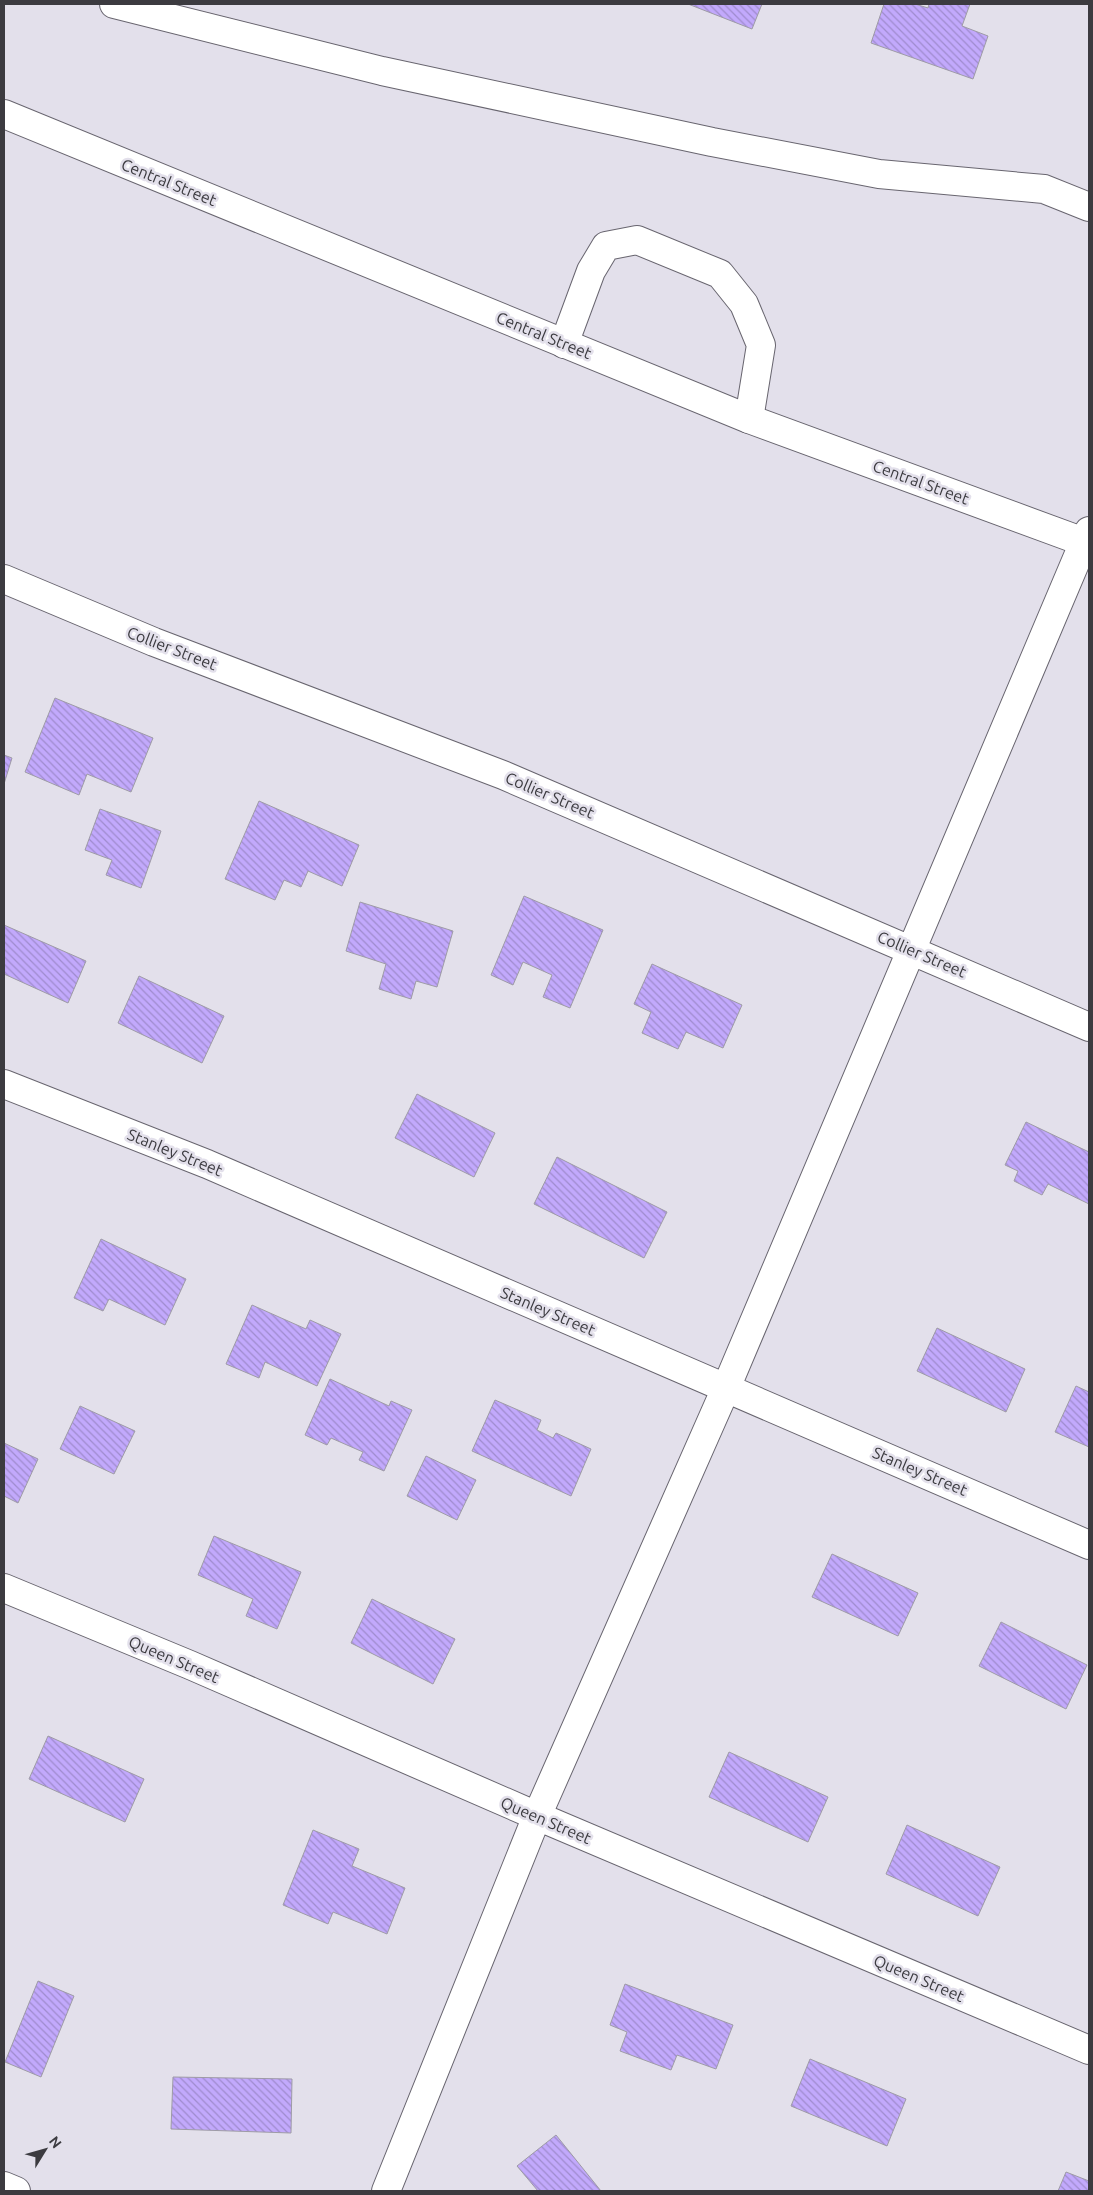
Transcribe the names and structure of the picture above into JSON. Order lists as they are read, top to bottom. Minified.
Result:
{"streets":{"street":["Central Street","Collier Street","Stanley Street","Queen Street"]},"north":"top right"}
